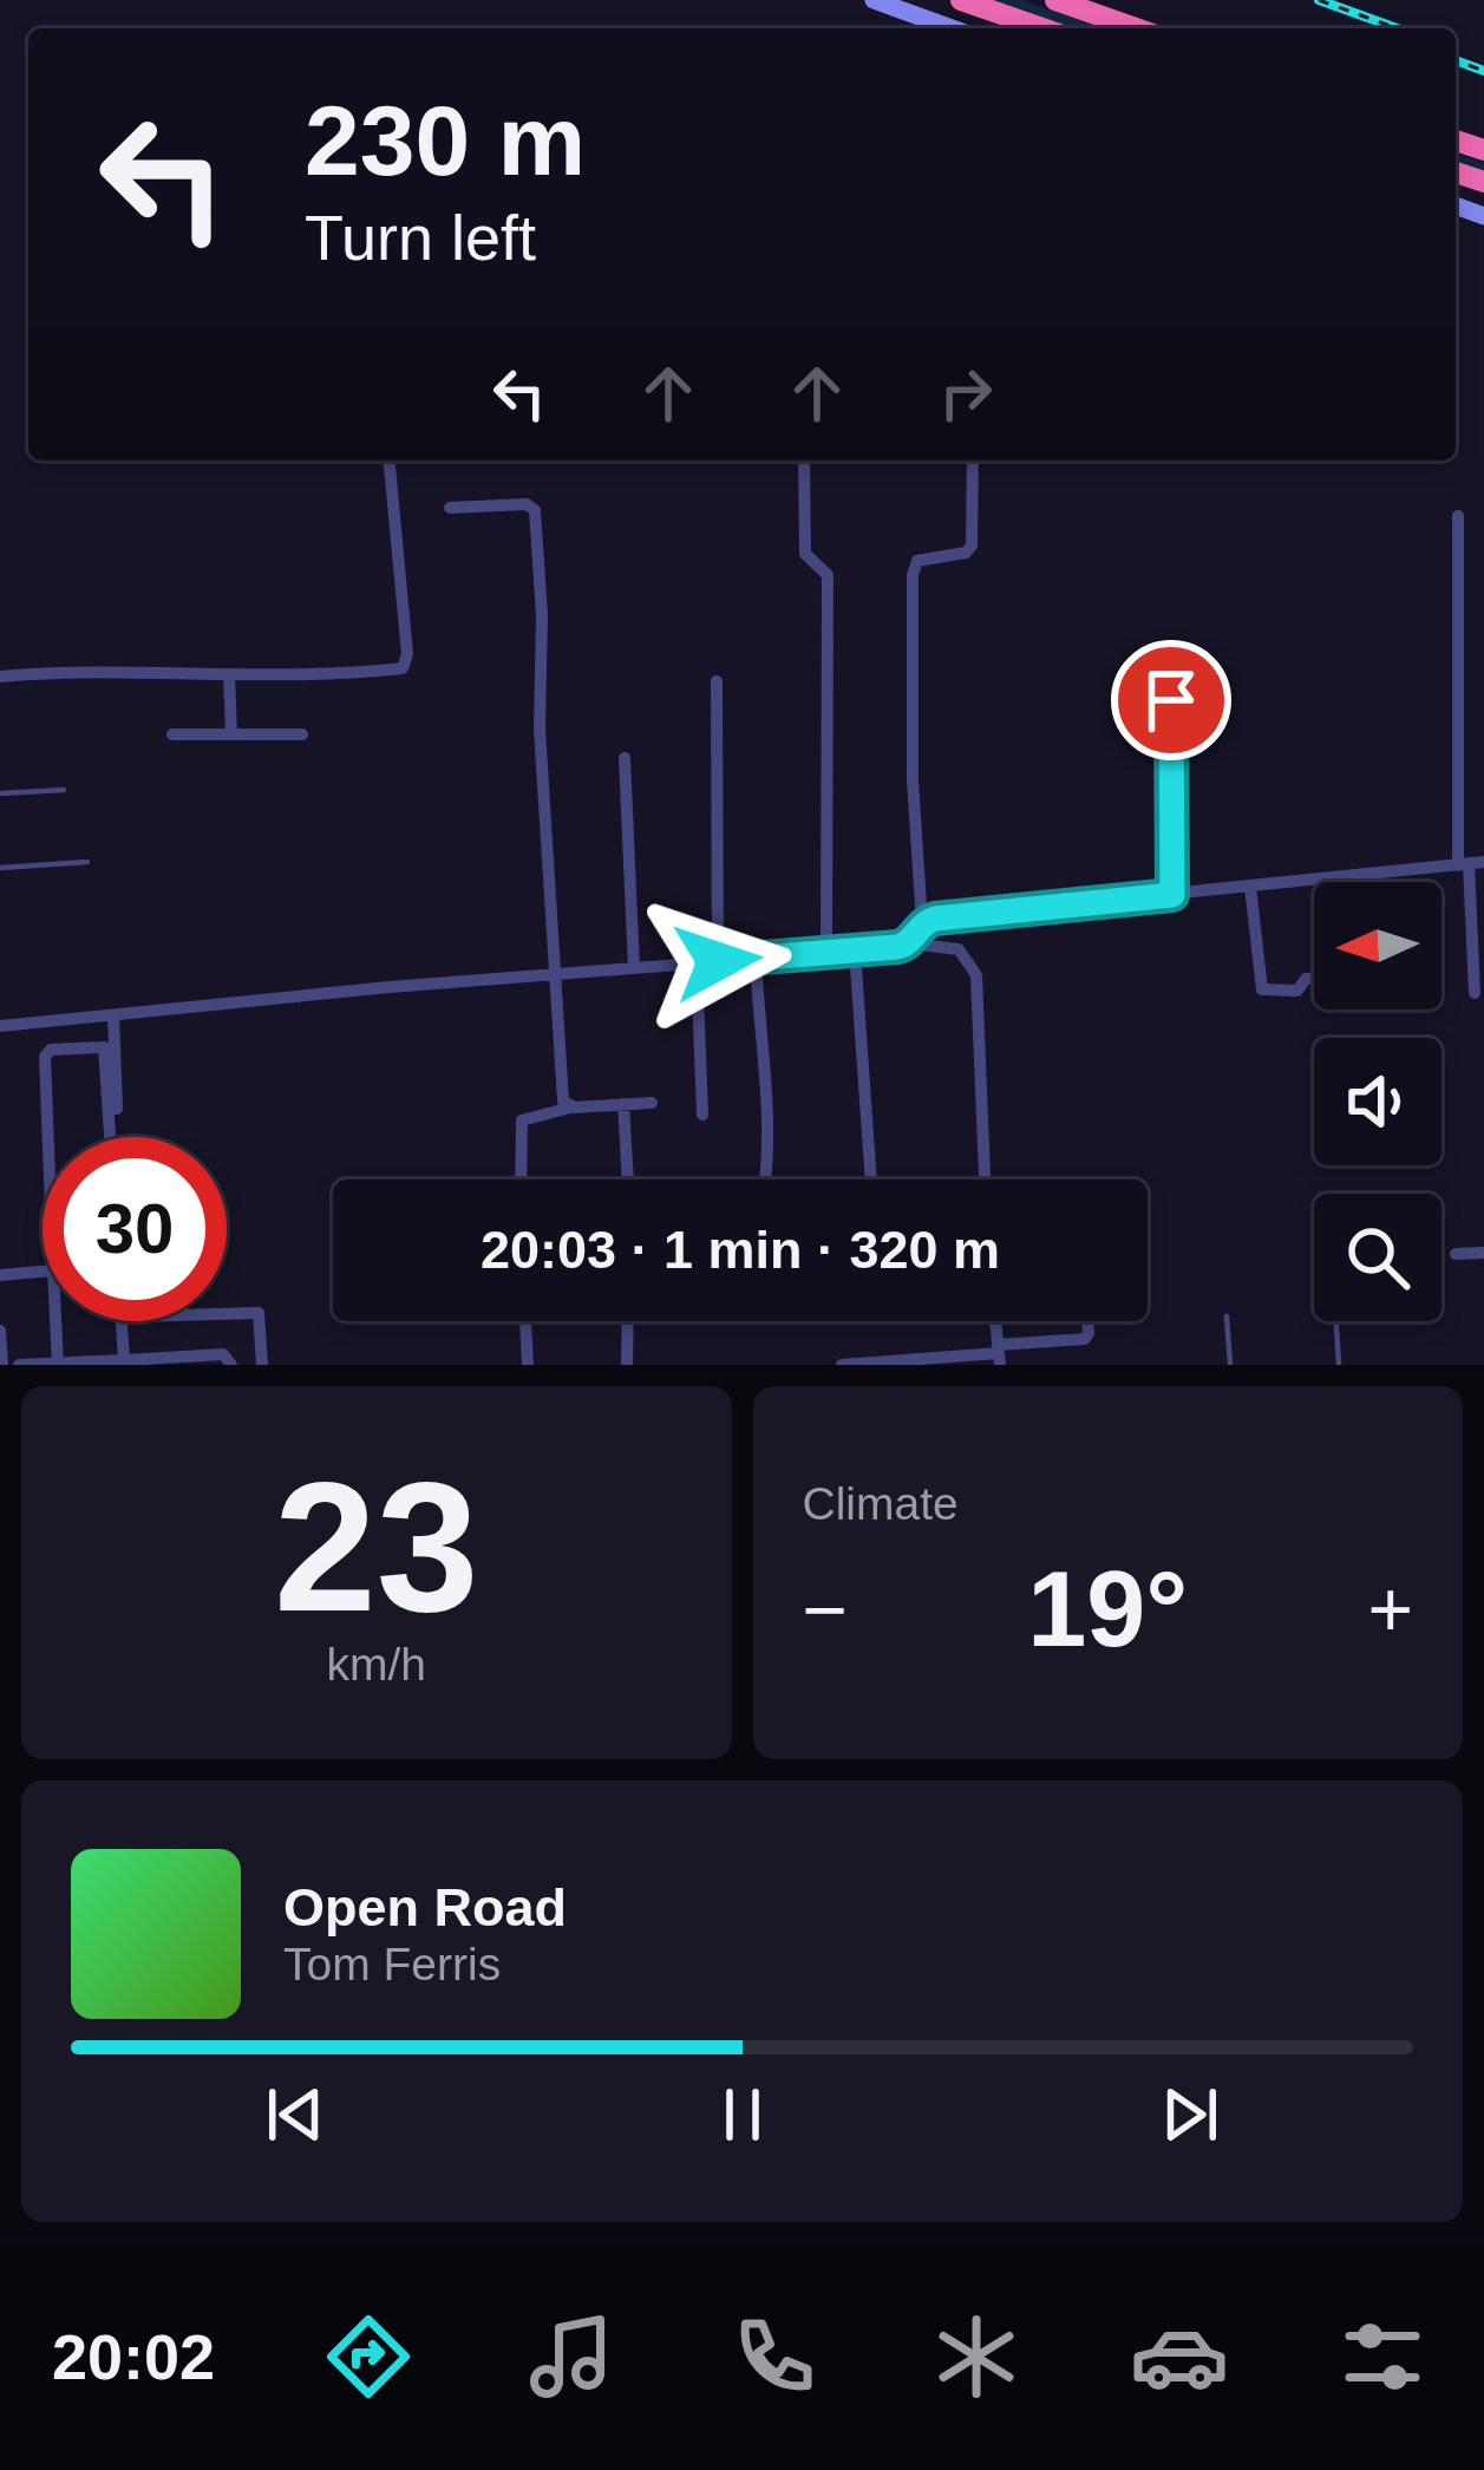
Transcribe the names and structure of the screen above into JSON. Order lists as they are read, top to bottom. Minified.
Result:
{"north":"left","page":{"turn":["230 m","Turn left"],"limit":"30","trip":"20:03 · 1 min · 320 m","tile":[["23","km/h"],"Climate"],"heat":["−","19°","+"],"song":["Open Road","Tom Ferris"],"tabs":"20:02"}}
